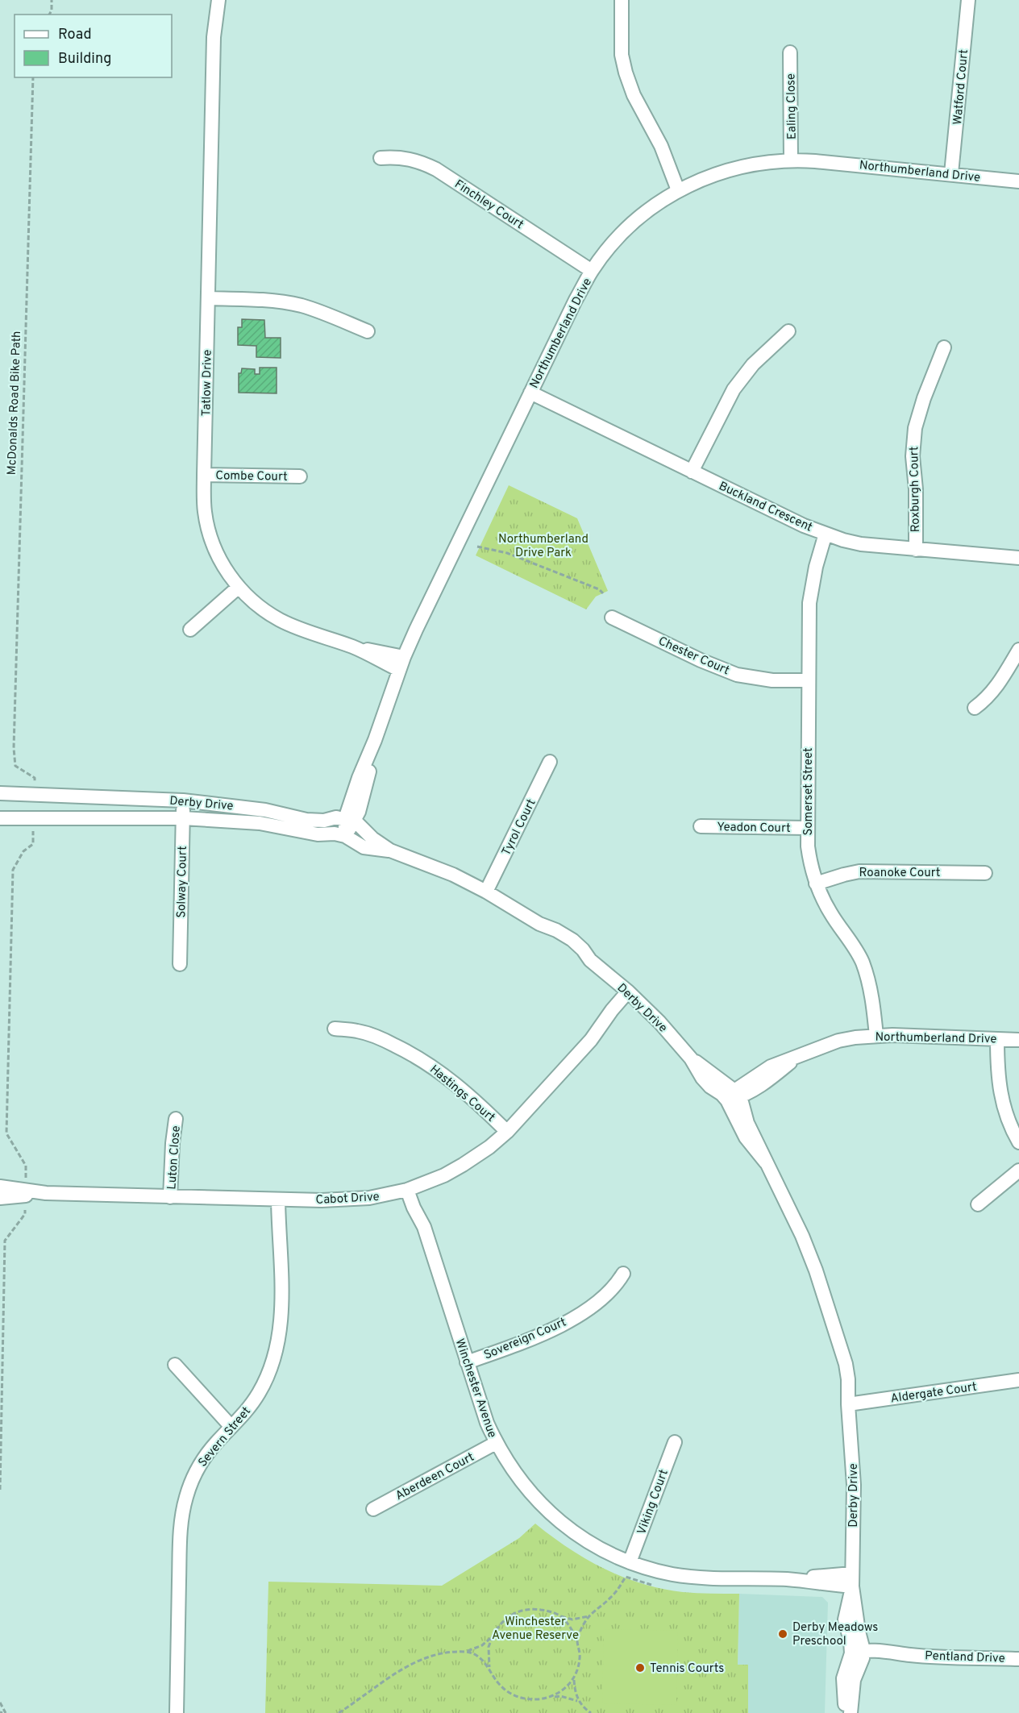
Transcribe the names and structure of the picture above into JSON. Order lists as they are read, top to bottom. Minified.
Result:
{"streets":{"street":["Watford Court","Ealing Close","Northumberland Drive","Finchley Court","Tatlow Drive","Combe Court","Roxburgh Court","Buckland Crescent","Chester Court","Somerset Street","Derby Drive","Tyrol Court","Yeadon Court","Roanoke Court","Solway Court","Hastings Court","Luton Close","Cabot Drive","Sovereign Court","Winchester Avenue","Aldergate Court","Severn Street","Aberdeen Court","Viking Court","Pentland Drive"],"path":["McDonalds Road Bike Path"]},"crossings":[["Watford Court","Northumberland Drive"],["Ealing Close","Northumberland Drive"],["Northumberland Drive","Finchley Court"],["Northumberland Drive","Tatlow Drive"],["Northumberland Drive","Buckland Crescent"],["Northumberland Drive","Somerset Street"],["Northumberland Drive","Derby Drive"],["Tatlow Drive","Combe Court"],["Roxburgh Court","Buckland Crescent"],["Buckland Crescent","Somerset Street"],["Chester Court","Somerset Street"],["Somerset Street","Yeadon Court"],["Somerset Street","Roanoke Court"],["Derby Drive","Tyrol Court"],["Derby Drive","Solway Court"],["Derby Drive","Cabot Drive"],["Derby Drive","Winchester Avenue"],["Derby Drive","Aldergate Court"],["Derby Drive","Pentland Drive"],["Hastings Court","Cabot Drive"],["Luton Close","Cabot Drive"],["Cabot Drive","Winchester Avenue"],["Cabot Drive","Severn Street"],["Sovereign Court","Winchester Avenue"],["Winchester Avenue","Aberdeen Court"],["Winchester Avenue","Viking Court"]],"parks":["Northumberland Drive Park","Winchester Avenue Reserve"],"places":["Derby Meadows Preschool","Tennis Courts"],"legend":["Road","Building"]}
